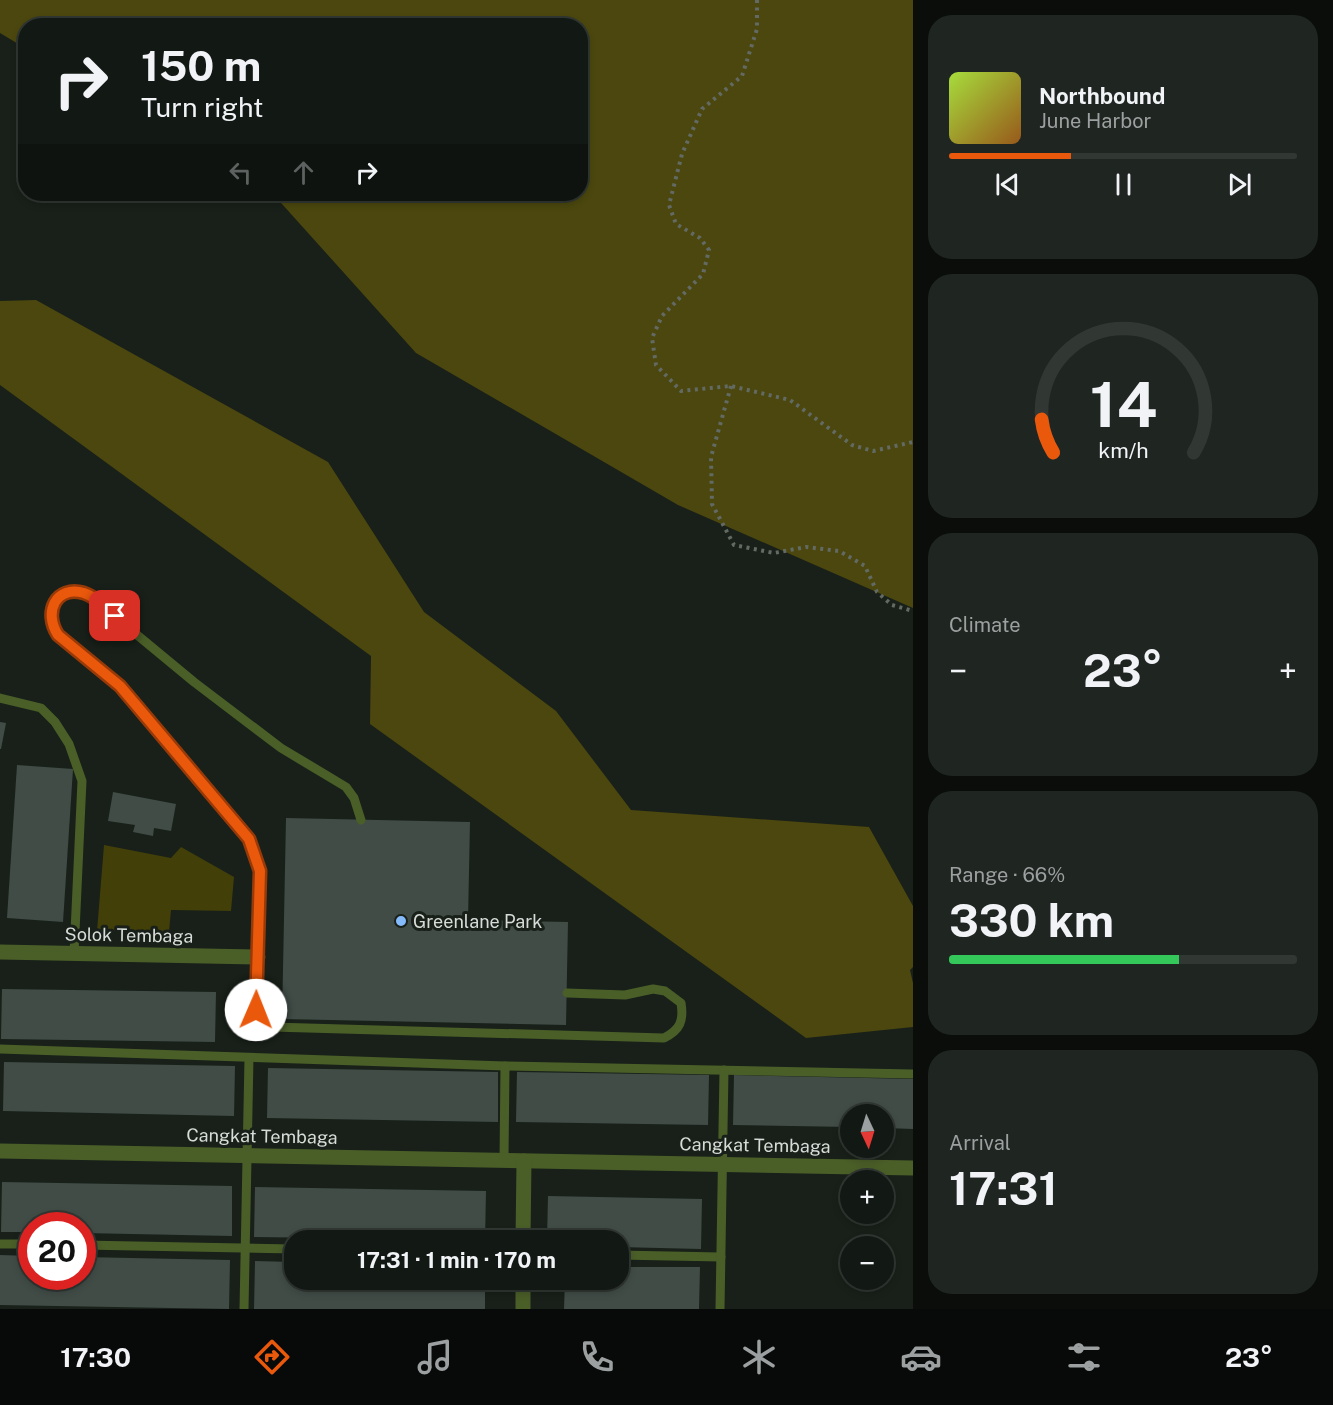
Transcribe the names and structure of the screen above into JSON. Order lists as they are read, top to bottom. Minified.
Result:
{"streets":{"street":["Solok Tembaga","Cangkat Tembaga"]},"places":["Greenlane Park"],"north":"bottom","page":{"turn":["150 m","Turn right"],"song":["Northbound","June Harbor"],"tile":["Climate",["Range · 66%","330 km"],["Arrival","17:31"]],"heat":["−","23°","+"],"map_buttons":["+","−"],"limit":"20","trip":"17:31 · 1 min · 170 m","tabs":["17:30","23°"],"gauge":["14","km/h"]}}
